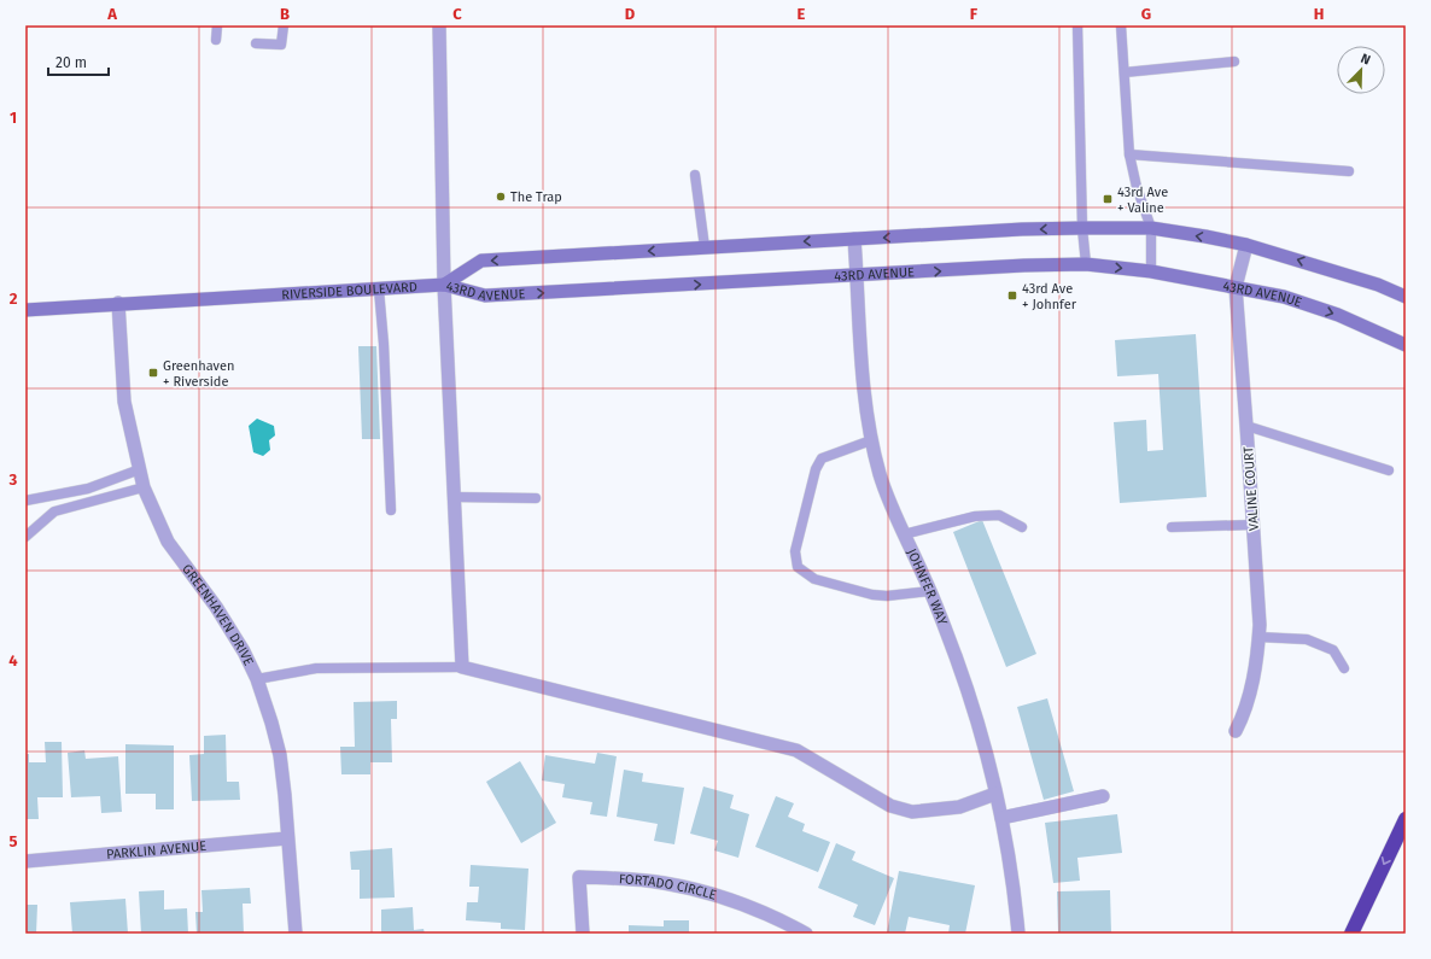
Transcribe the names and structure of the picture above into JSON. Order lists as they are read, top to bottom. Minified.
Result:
{"streets":{"main road":["43RD AVENUE","RIVERSIDE BOULEVARD"],"street":["VALINE COURT","JOHNFER WAY","GREENHAVEN DRIVE","PARKLIN AVENUE","FORTADO CIRCLE"]},"crossings":[["43RD AVENUE","RIVERSIDE BOULEVARD"],["43RD AVENUE","VALINE COURT"],["43RD AVENUE","JOHNFER WAY"],["RIVERSIDE BOULEVARD","GREENHAVEN DRIVE"],["GREENHAVEN DRIVE","PARKLIN AVENUE"]],"places":{"other":["The Trap"],"transit":["43rd Ave + Valine","43rd Ave + Johnfer","Greenhaven + Riverside"]},"scale_bar":"20 m","north":"top right","grid":{"columns":["A","B","C","D","E","F","G","H"],"rows":["1","2","3","4","5"]}}
